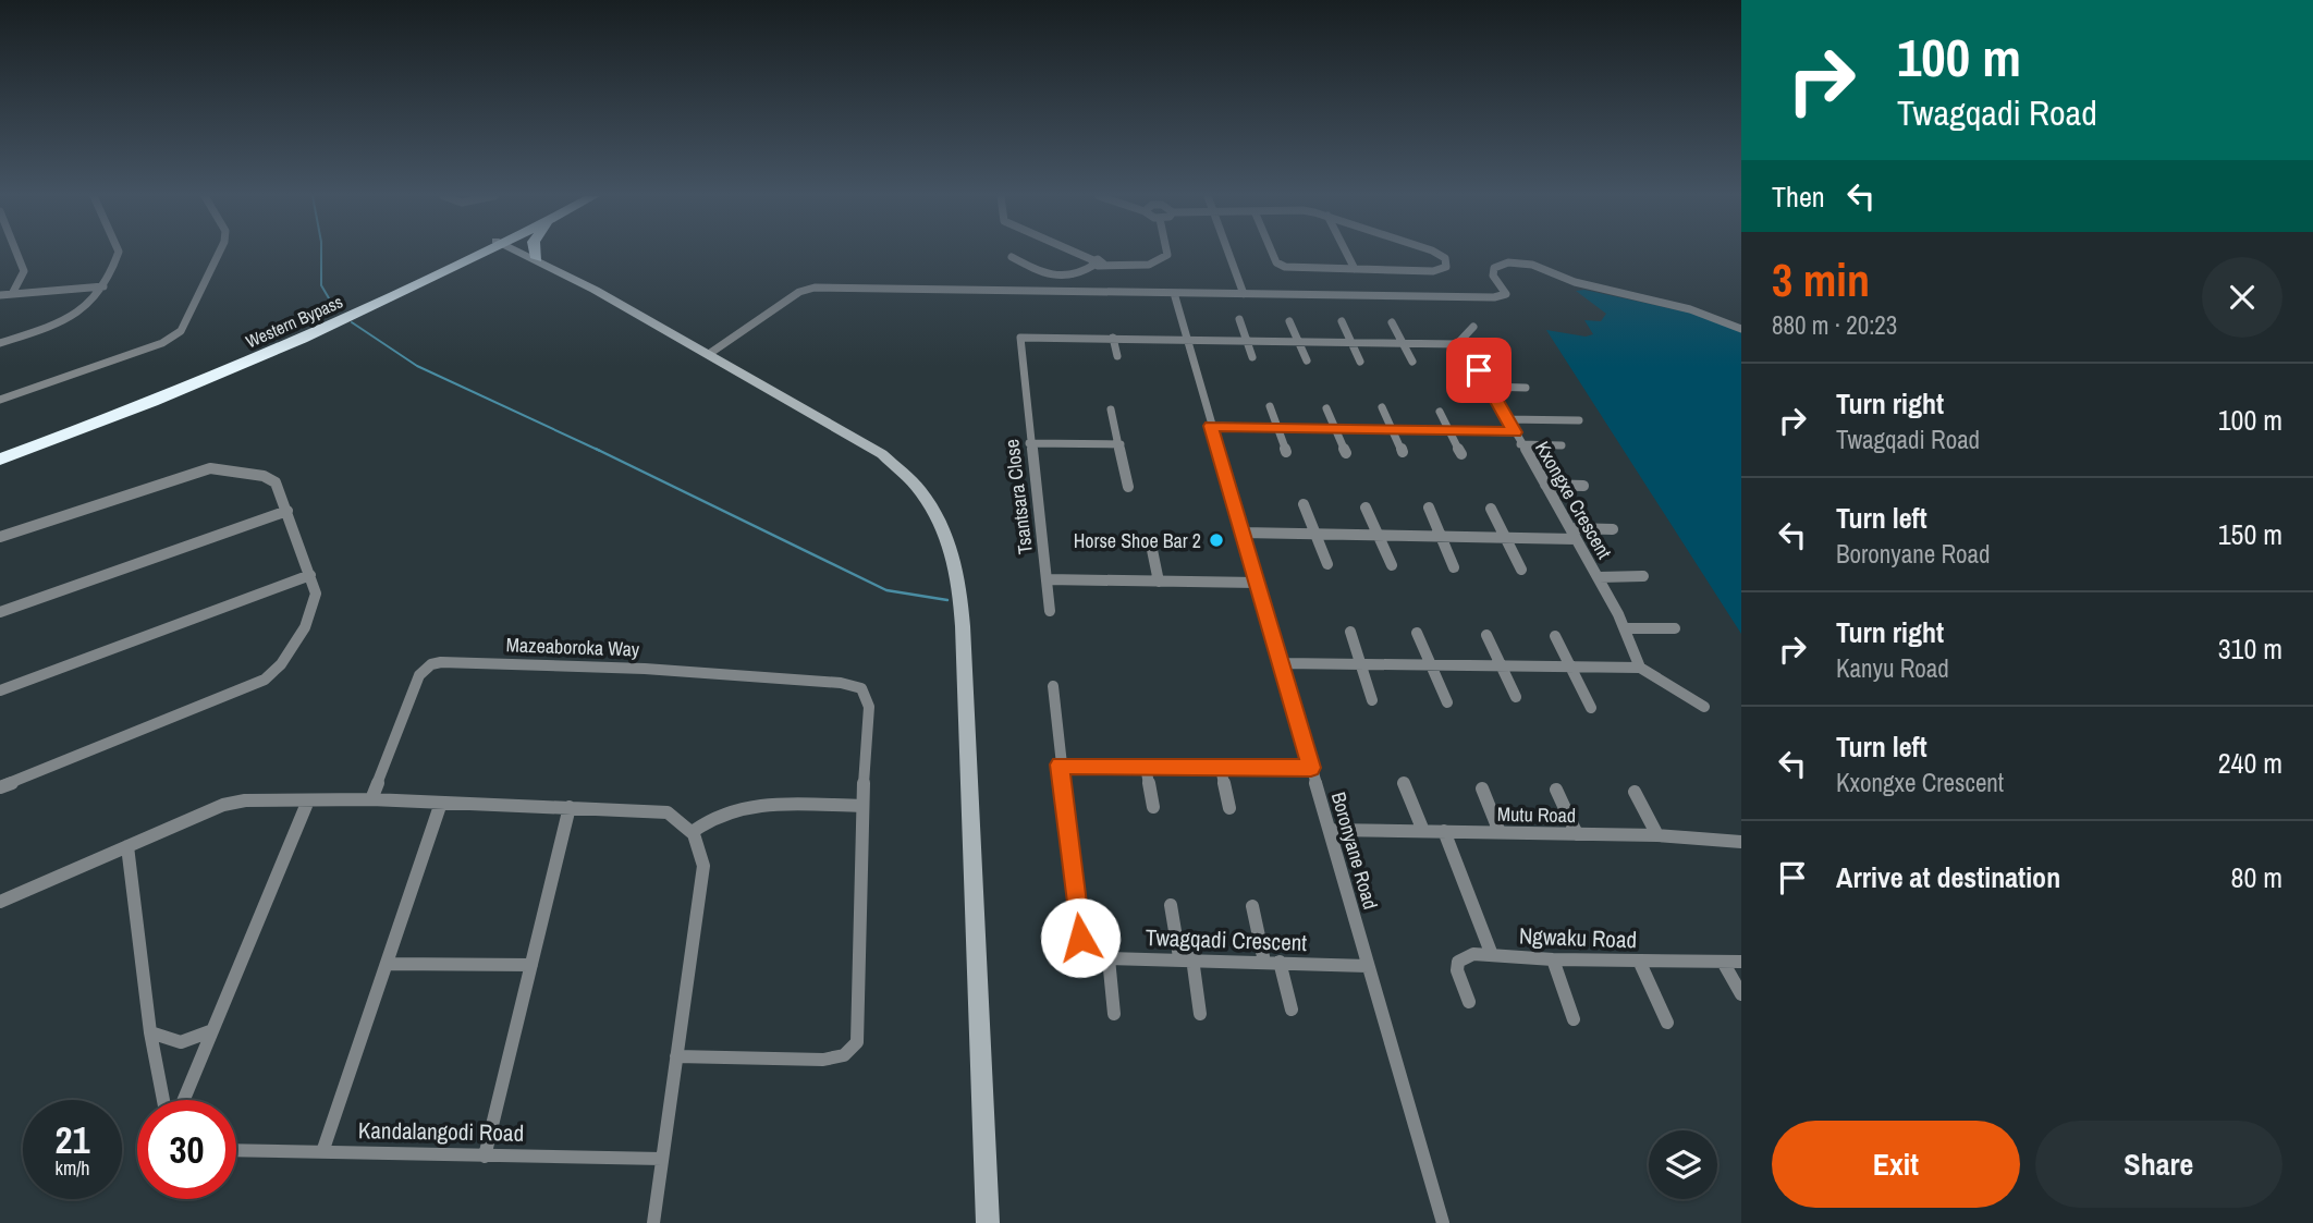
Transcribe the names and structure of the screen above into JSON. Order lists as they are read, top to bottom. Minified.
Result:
{"streets":{"highway":["Western Bypass"],"street":["Tsantsara Close","Kxongxe Crescent","Mazeaboroka Way","Mutu Road","Boronyane Road","Ngwaku Road","Twagqadi Crescent","Kandalangodi Road"]},"crossings":[["Tsantsara Close","Boronyane Road"],["Mutu Road","Boronyane Road"],["Boronyane Road","Twagqadi Crescent"]],"places":["Horse Shoe Bar 2"],"page":{"turn":["100 m","Twagqadi Road"],"then":"Then","heading":["3 min","880 m · 20:23"],"list":[{"name":"Turn right","note":"Twagqadi Road","value":"100 m"},{"name":"Turn left","note":"Boronyane Road","value":"150 m"},{"name":"Turn right","note":"Kanyu Road","value":"310 m"},{"name":"Turn left","note":"Kxongxe Crescent","value":"240 m"},{"name":"Arrive at destination","value":"80 m"}],"speed":"21 km/h","limit":"30","buttons":["Exit","Share"]}}
